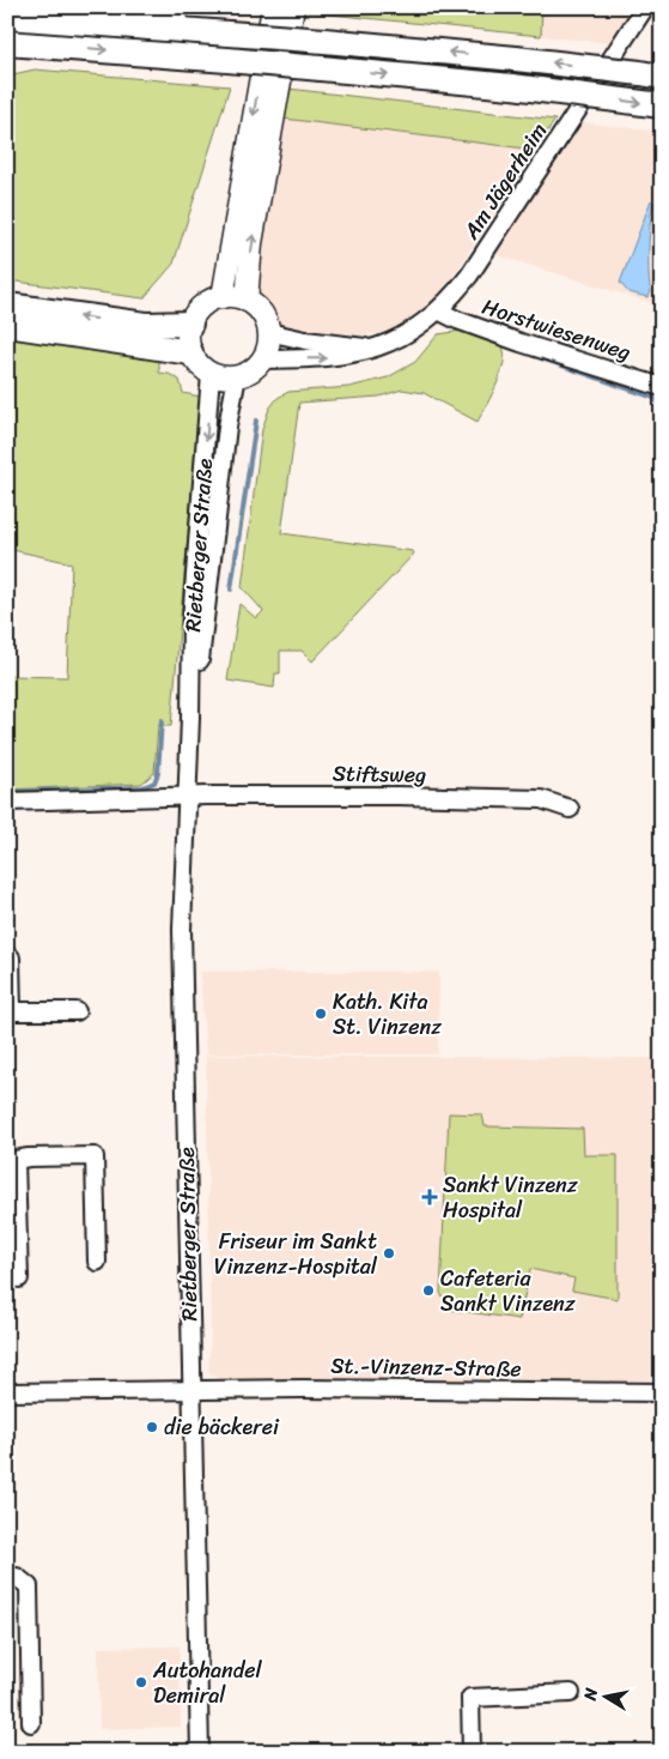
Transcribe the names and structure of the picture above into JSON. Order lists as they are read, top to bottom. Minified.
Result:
{"streets":{"street":["Am Jägerheim","Horstwiesenweg","Rietberger Straße","Stiftsweg","St.-Vinzenz-Straße"]},"crossings":[["Am Jägerheim","Horstwiesenweg"],["Am Jägerheim","Rietberger Straße"],["Rietberger Straße","Stiftsweg"],["Rietberger Straße","St.-Vinzenz-Straße"]],"places":{"other":["Kath. Kita St. Vinzenz","Friseur im Sankt Vinzenz-Hospital","Cafeteria Sankt Vinzenz","die bäckerei","Autohandel Demiral"],"health":["Sankt Vinzenz Hospital"]},"north":"left"}
